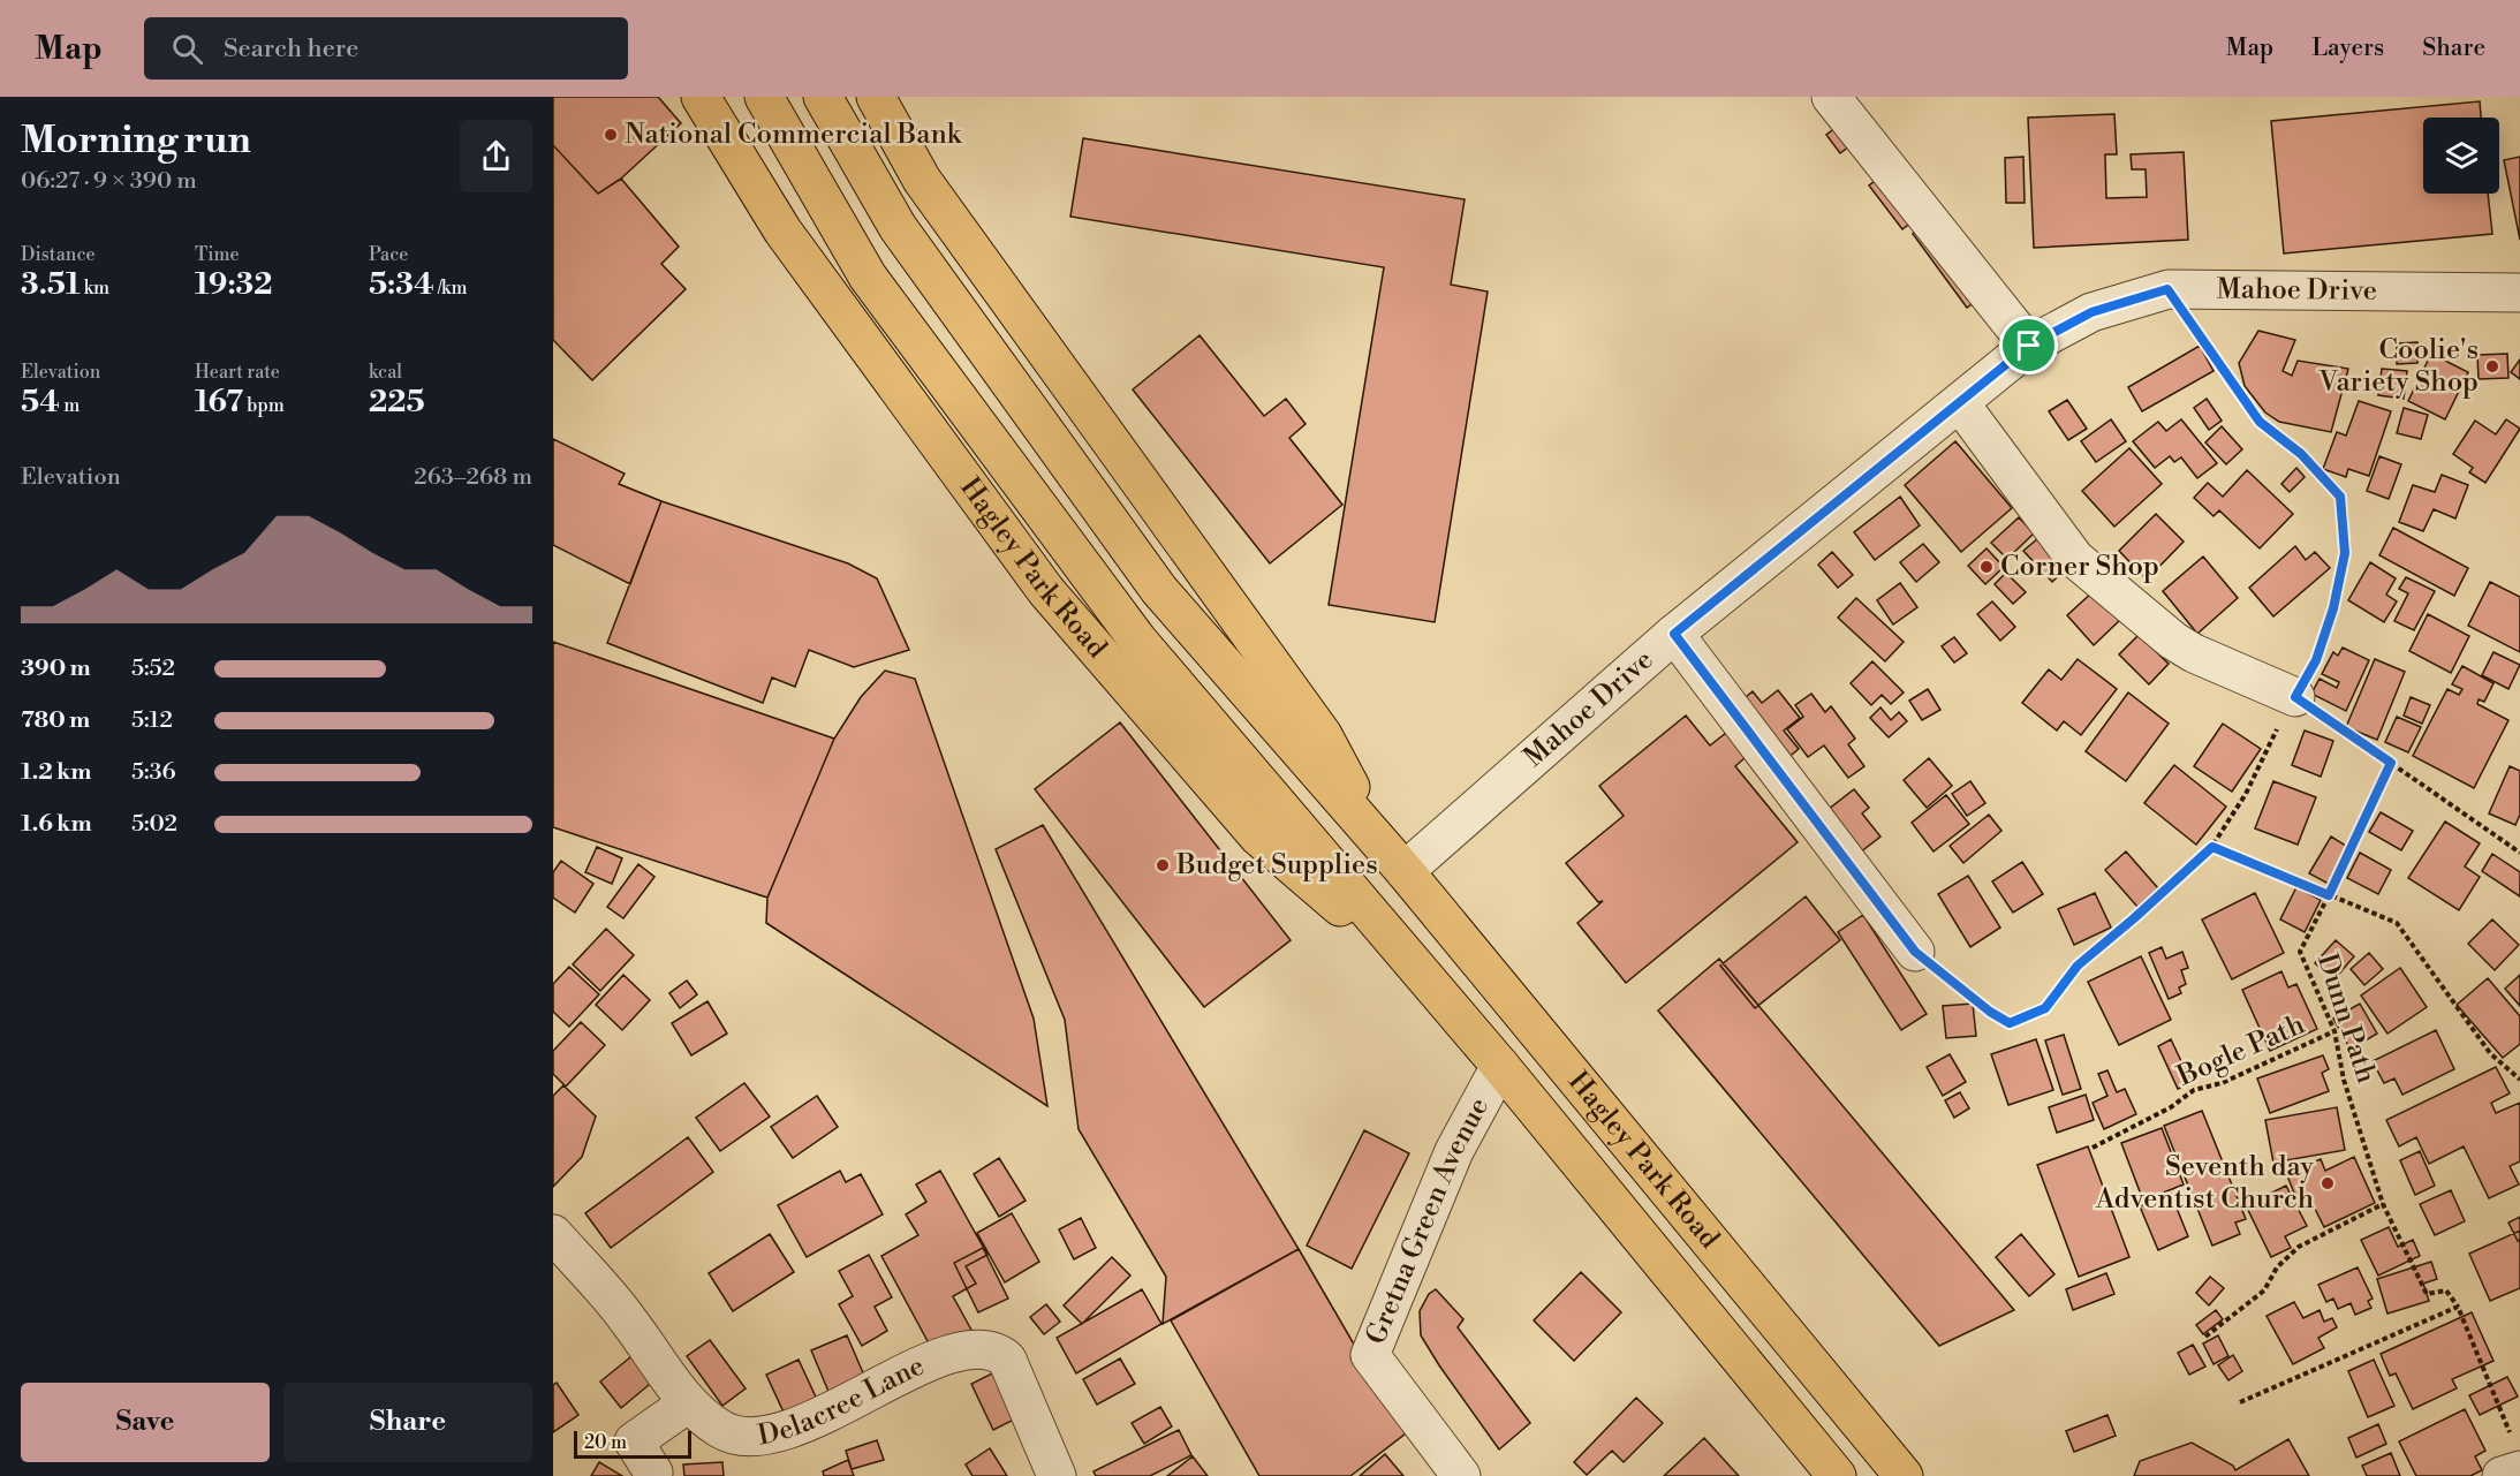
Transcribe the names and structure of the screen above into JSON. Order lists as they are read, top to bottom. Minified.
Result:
{"streets":{"main road":["Hagley Park Road"],"street":["Mahoe Drive","Gretna Green Avenue","Delacree Lane"],"path":["Dunn Path","Bogle Path"]},"crossings":[["Mahoe Drive","Hagley Park Road"],["Hagley Park Road","Gretna Green Avenue"],["Dunn Path","Bogle Path"]],"places":["National Commercial Bank","Coolie's Variety Shop","Corner Shop","Budget Supplies","Seventh day Adventist Church"],"scale_bar":"20 m","page":{"header":"Map","search":"Search here","nav":["Map","Layers","Share"],"heading":["Morning run","06:27 · 9 × 390 m"],"stats":[["Distance","3.51 km"],["Time","19:32"],["Pace","5:34 /km"],["Elevation","54 m"],["Heart rate","167 bpm"],["kcal","225"]],"chart":["Elevation","263–268 m"],"list":[{"name":"390 m","note":"5:52"},{"name":"780 m","note":"5:12"},{"name":"1.2 km","note":"5:36"},{"name":"1.6 km","note":"5:02"}],"buttons":["Save","Share"],"scale":"20 m"}}
